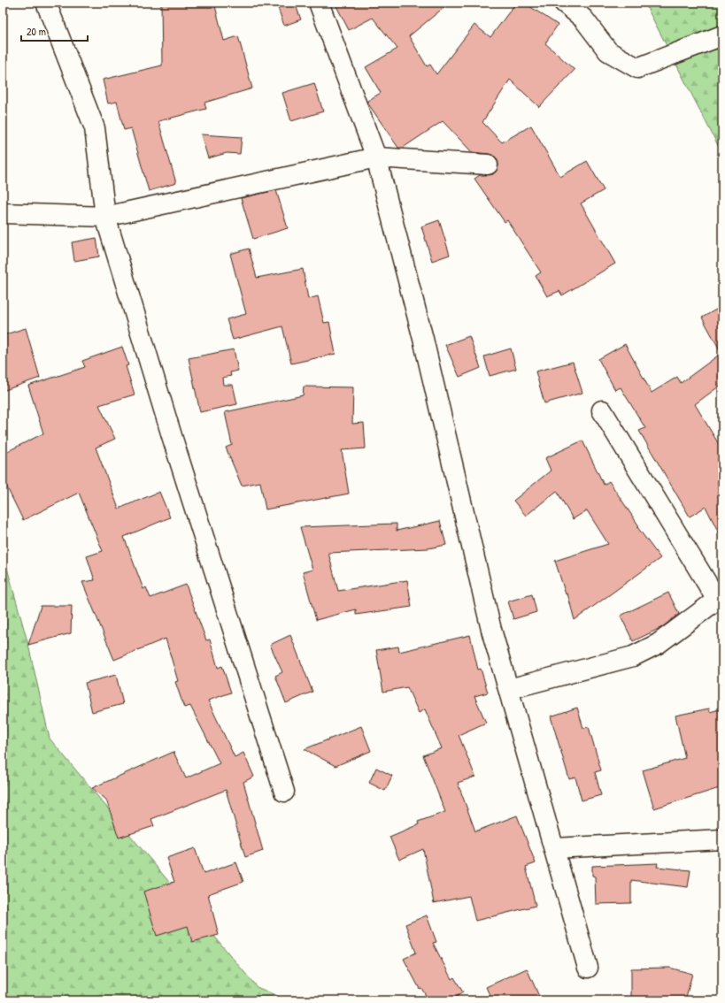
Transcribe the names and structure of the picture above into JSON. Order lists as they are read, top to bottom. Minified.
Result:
{"scale_bar":"20 m"}
